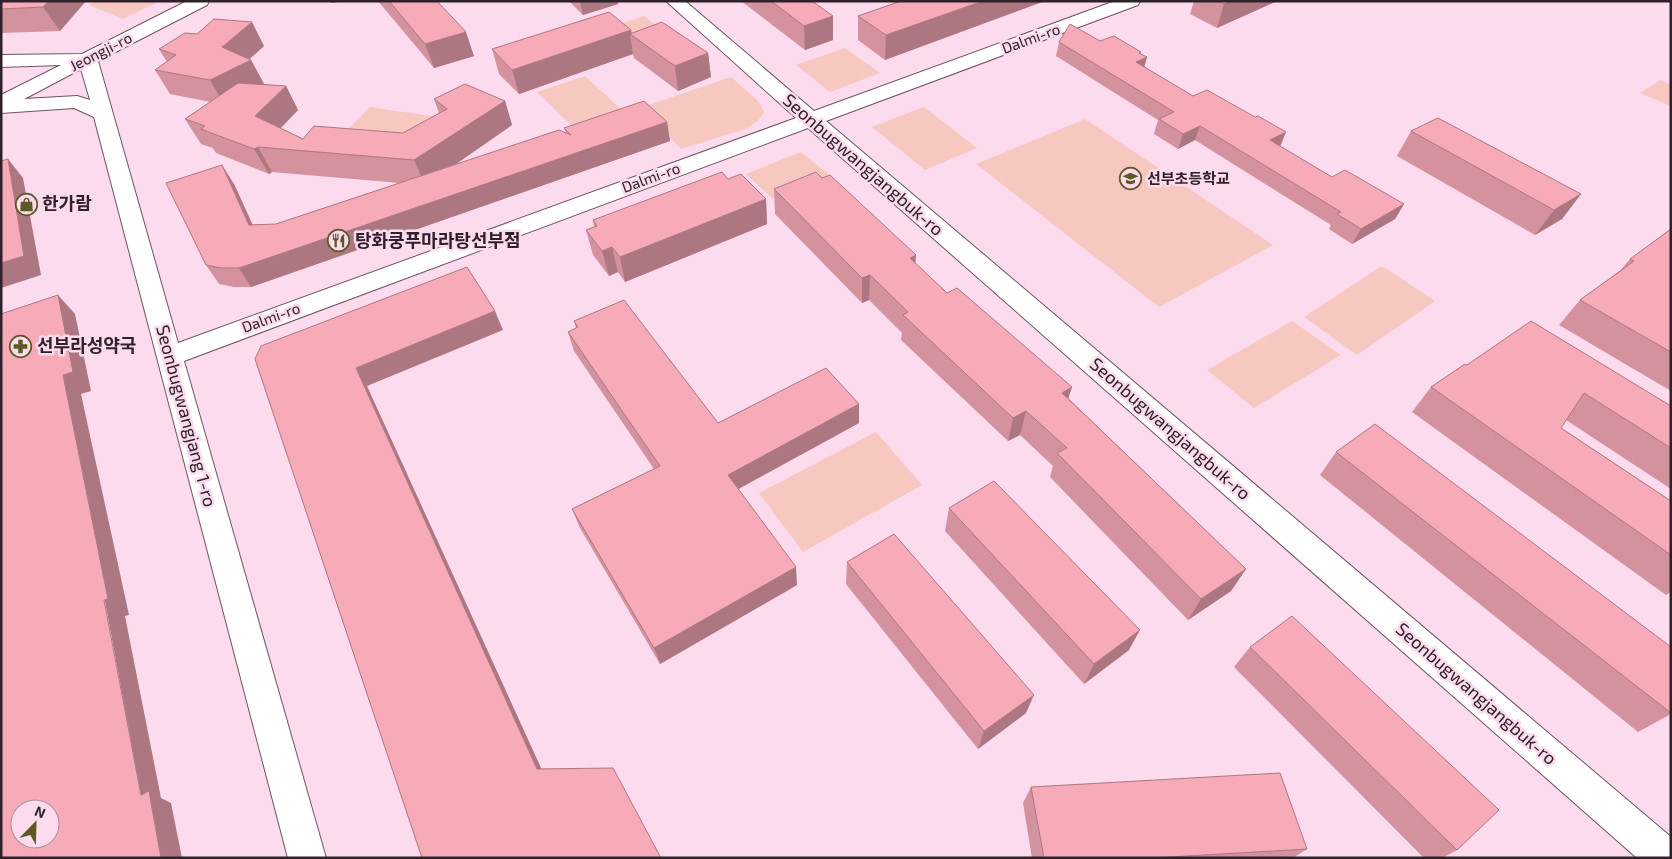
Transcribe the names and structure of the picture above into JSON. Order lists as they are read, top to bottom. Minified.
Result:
{"streets":{"street":["Dalmi-ro","Jeongji-ro","Seonbugwangjangbuk-ro","Seonbugwangjang 1-ro"]},"crossings":[["Dalmi-ro","Seonbugwangjangbuk-ro"],["Dalmi-ro","Seonbugwangjang 1-ro"],["Jeongji-ro","Seonbugwangjang 1-ro"]],"places":{"school or university":["선부초등학교"],"shop":["한가람"],"restaurant":["탕화쿵푸마라탕선부점"],"pharmacy":["선부라성약국"]},"north":"top right"}
